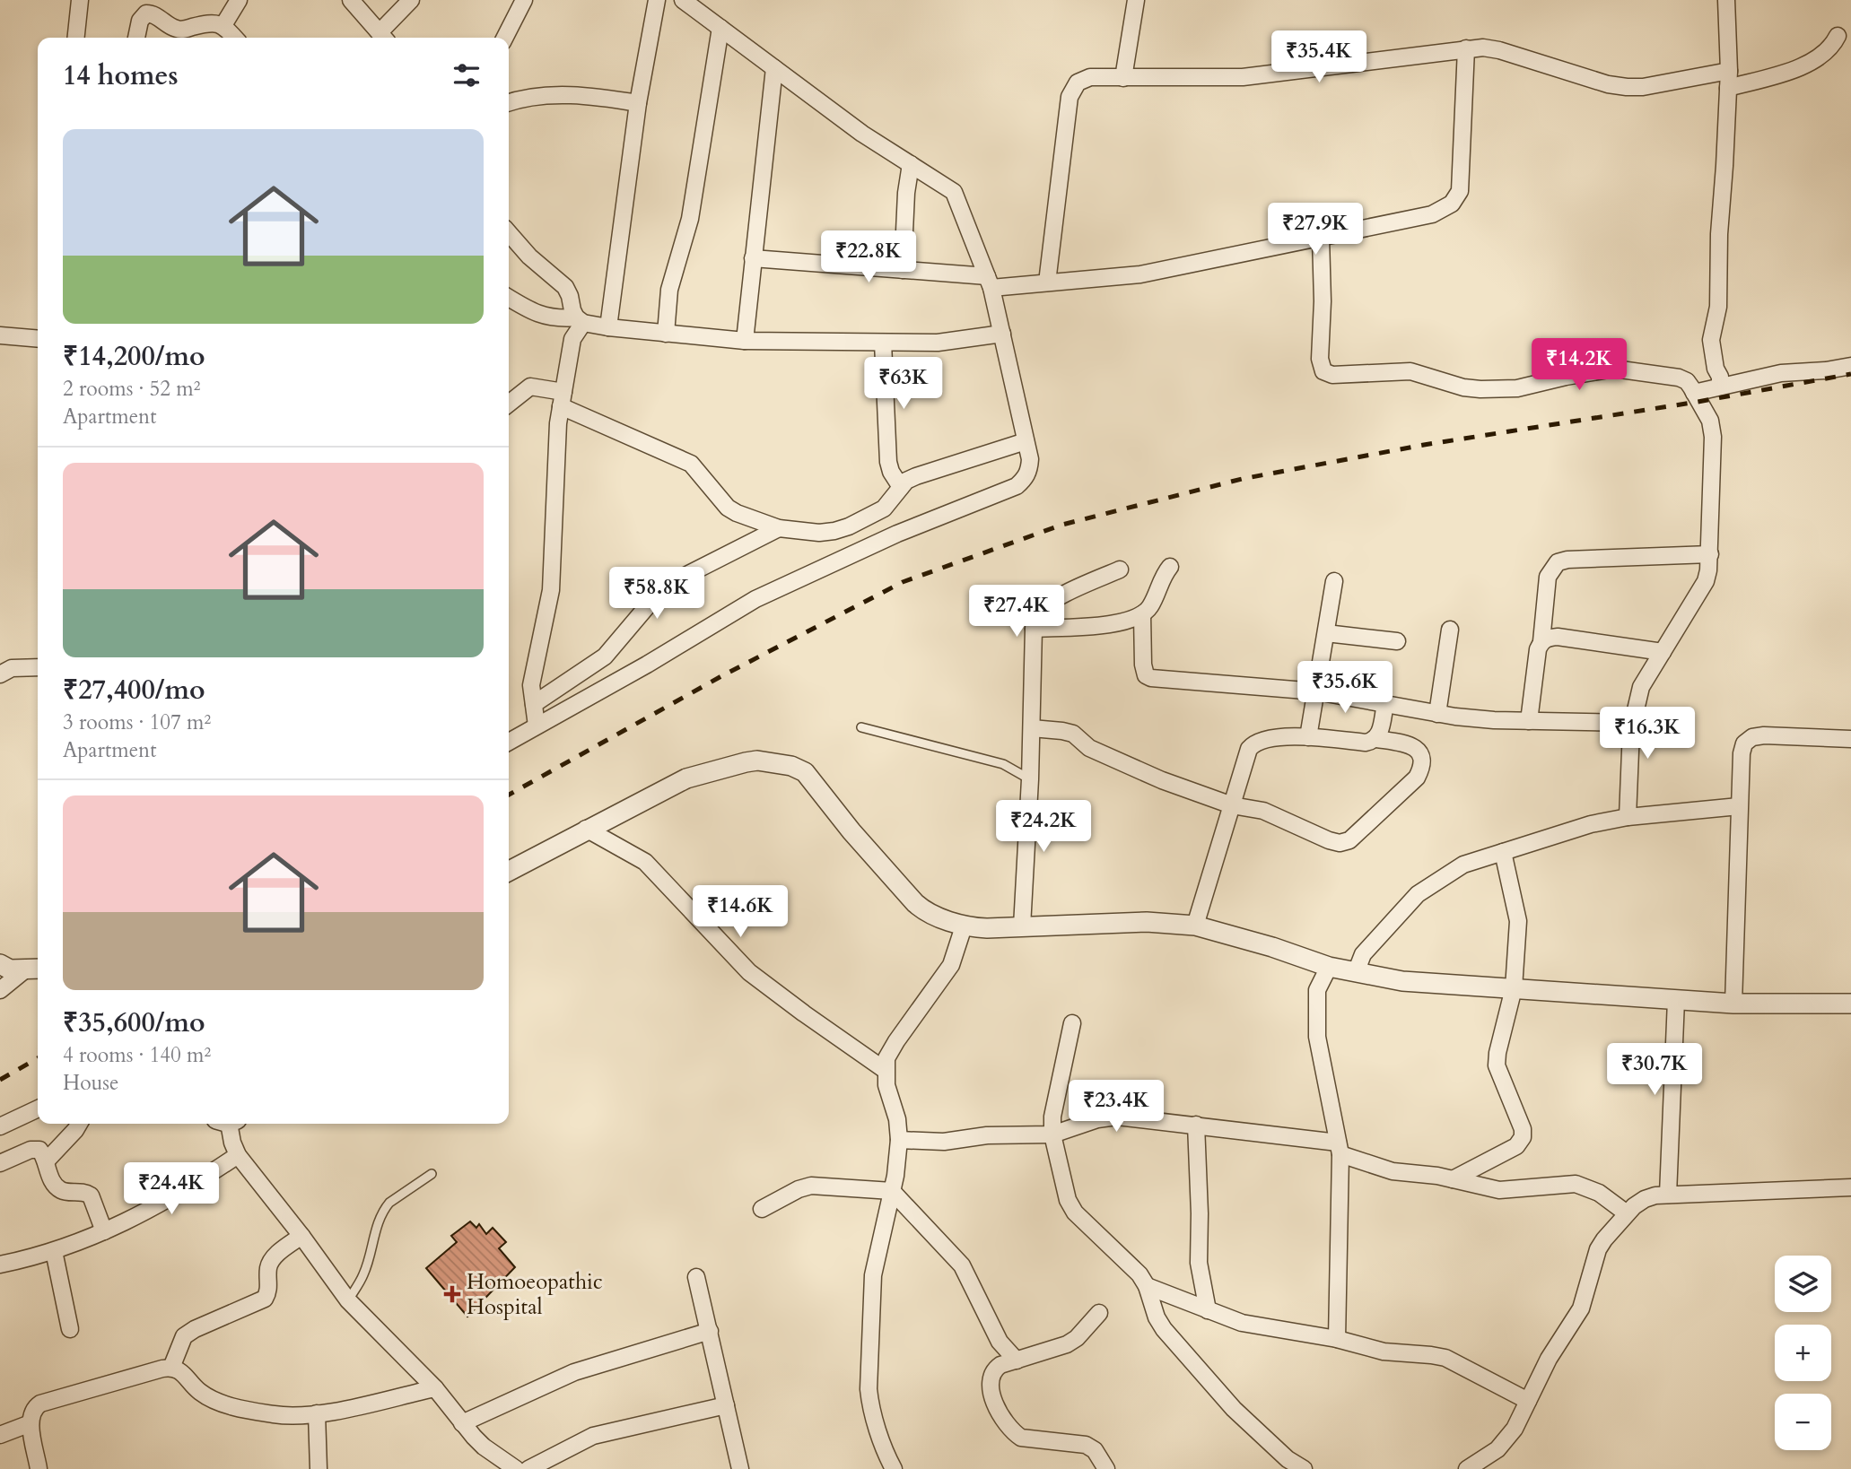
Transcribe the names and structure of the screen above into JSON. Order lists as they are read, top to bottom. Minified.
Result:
{"places":{"health":["Homoeopathic Hospital"]},"page":{"price":["₹35.4K","₹27.9K","₹22.8K","₹14.2K","₹63K","₹58.8K","₹27.4K","₹35.6K","₹16.3K","₹24.2K","₹14.6K","₹30.7K","₹23.4K","₹24.4K"],"heading":"14 homes","list":[{"name":"₹14,200/mo","note":"2 rooms · 52 m² · Apartment"},{"name":"₹27,400/mo","note":"3 rooms · 107 m² · Apartment"},{"name":"₹35,600/mo","note":"4 rooms · 140 m² · House"}],"map_buttons":["+","−"]}}
